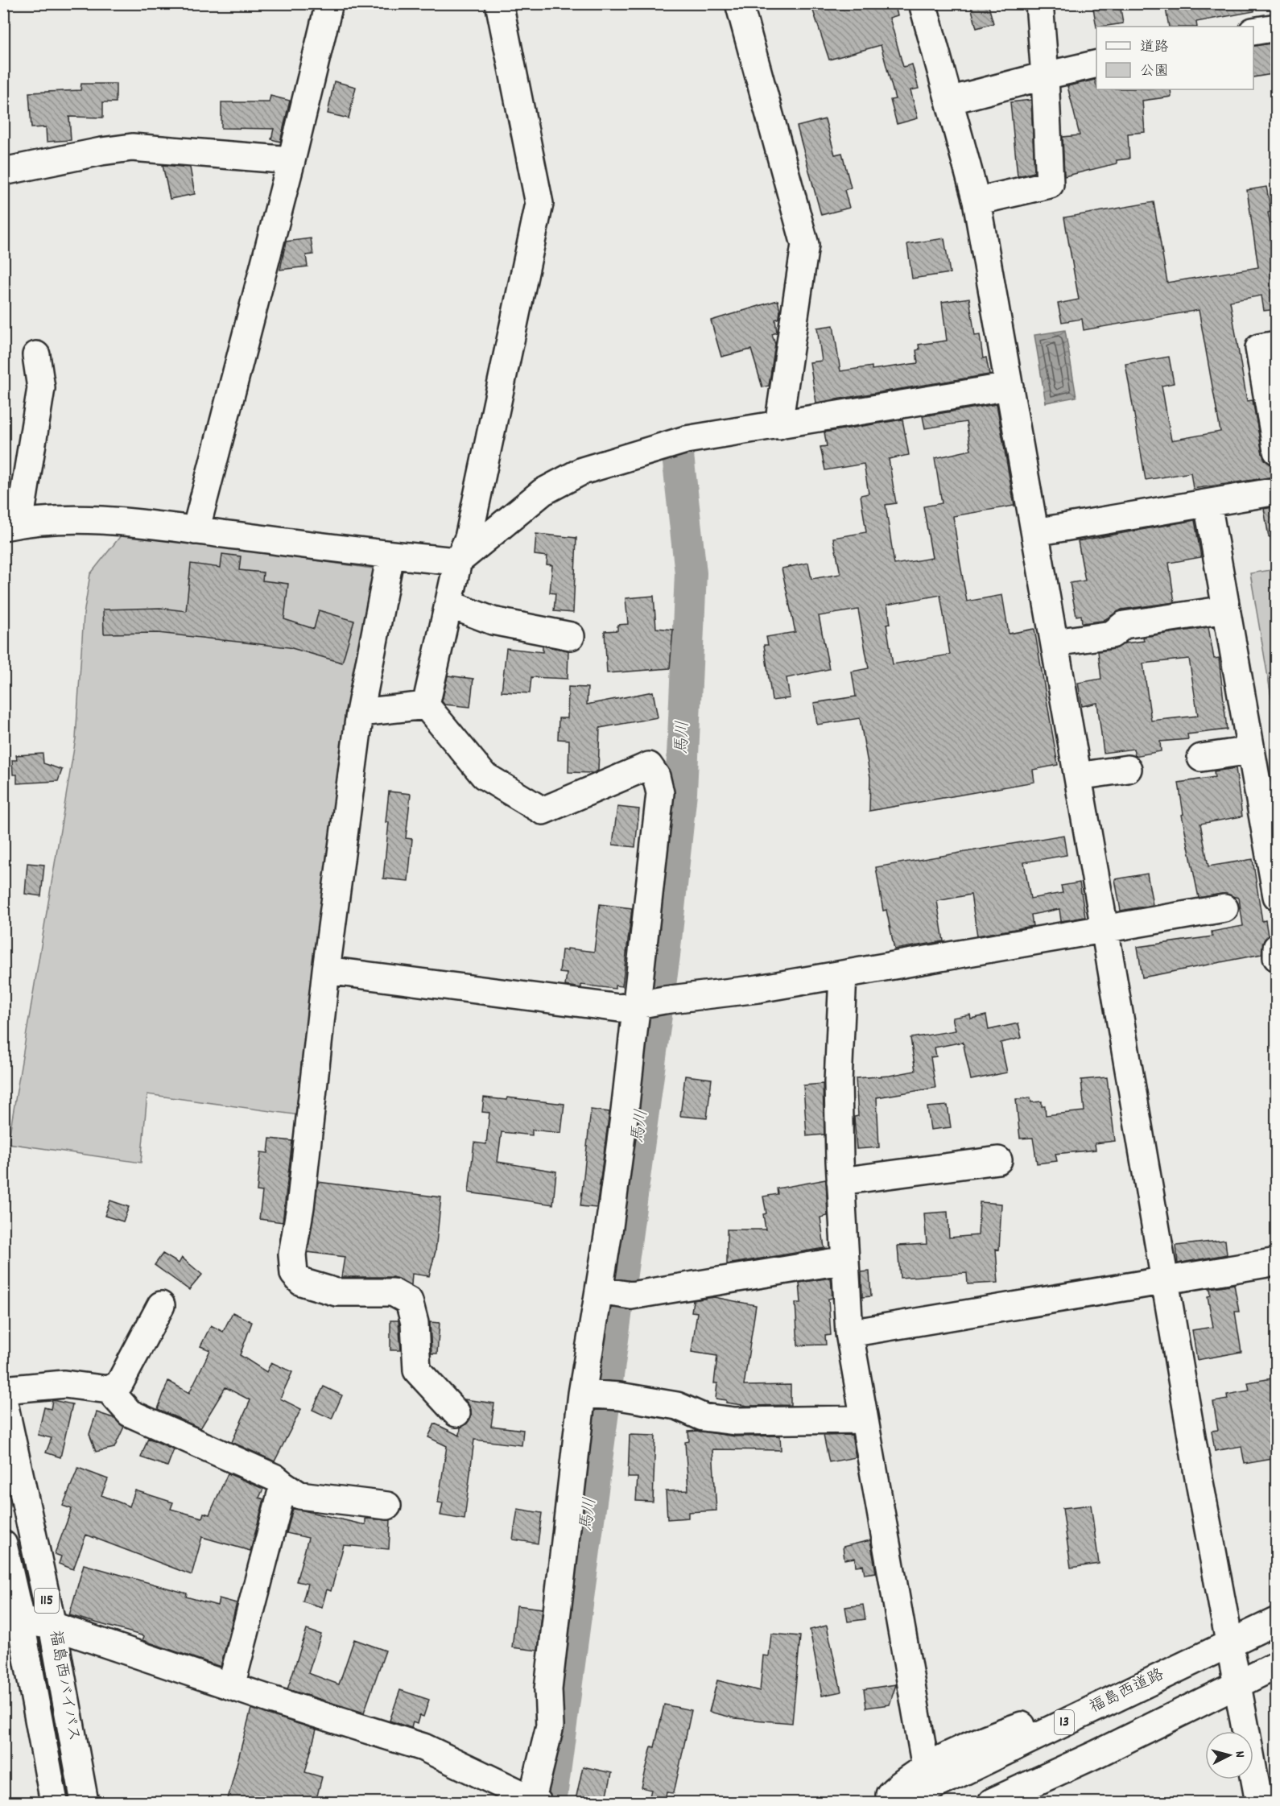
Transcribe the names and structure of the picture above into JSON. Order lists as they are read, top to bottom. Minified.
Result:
{"streets":{"main road":["115","福島西バイパス","福島西道路","13"]},"water":["馬川"],"legend":["道路","公園"],"north":"right"}
